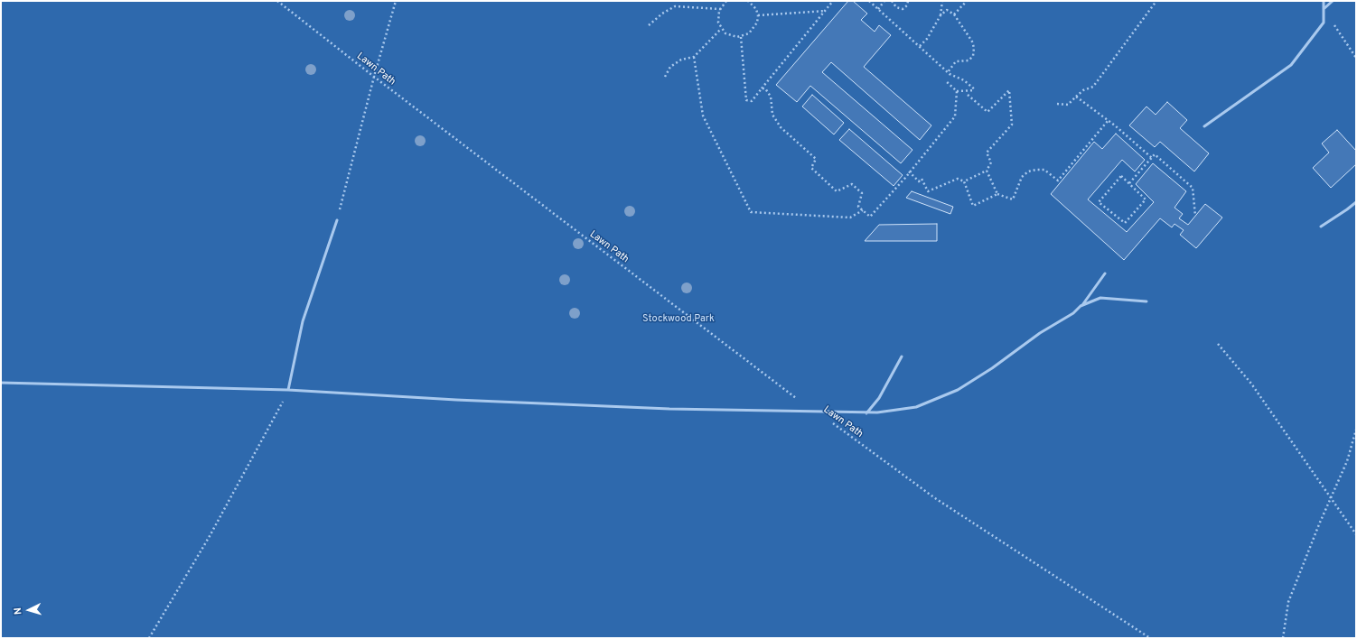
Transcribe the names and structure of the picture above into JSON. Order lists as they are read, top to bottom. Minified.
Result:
{"streets":{"path":["Lawn Path"]},"parks":["Stockwood Park"],"north":"left"}
